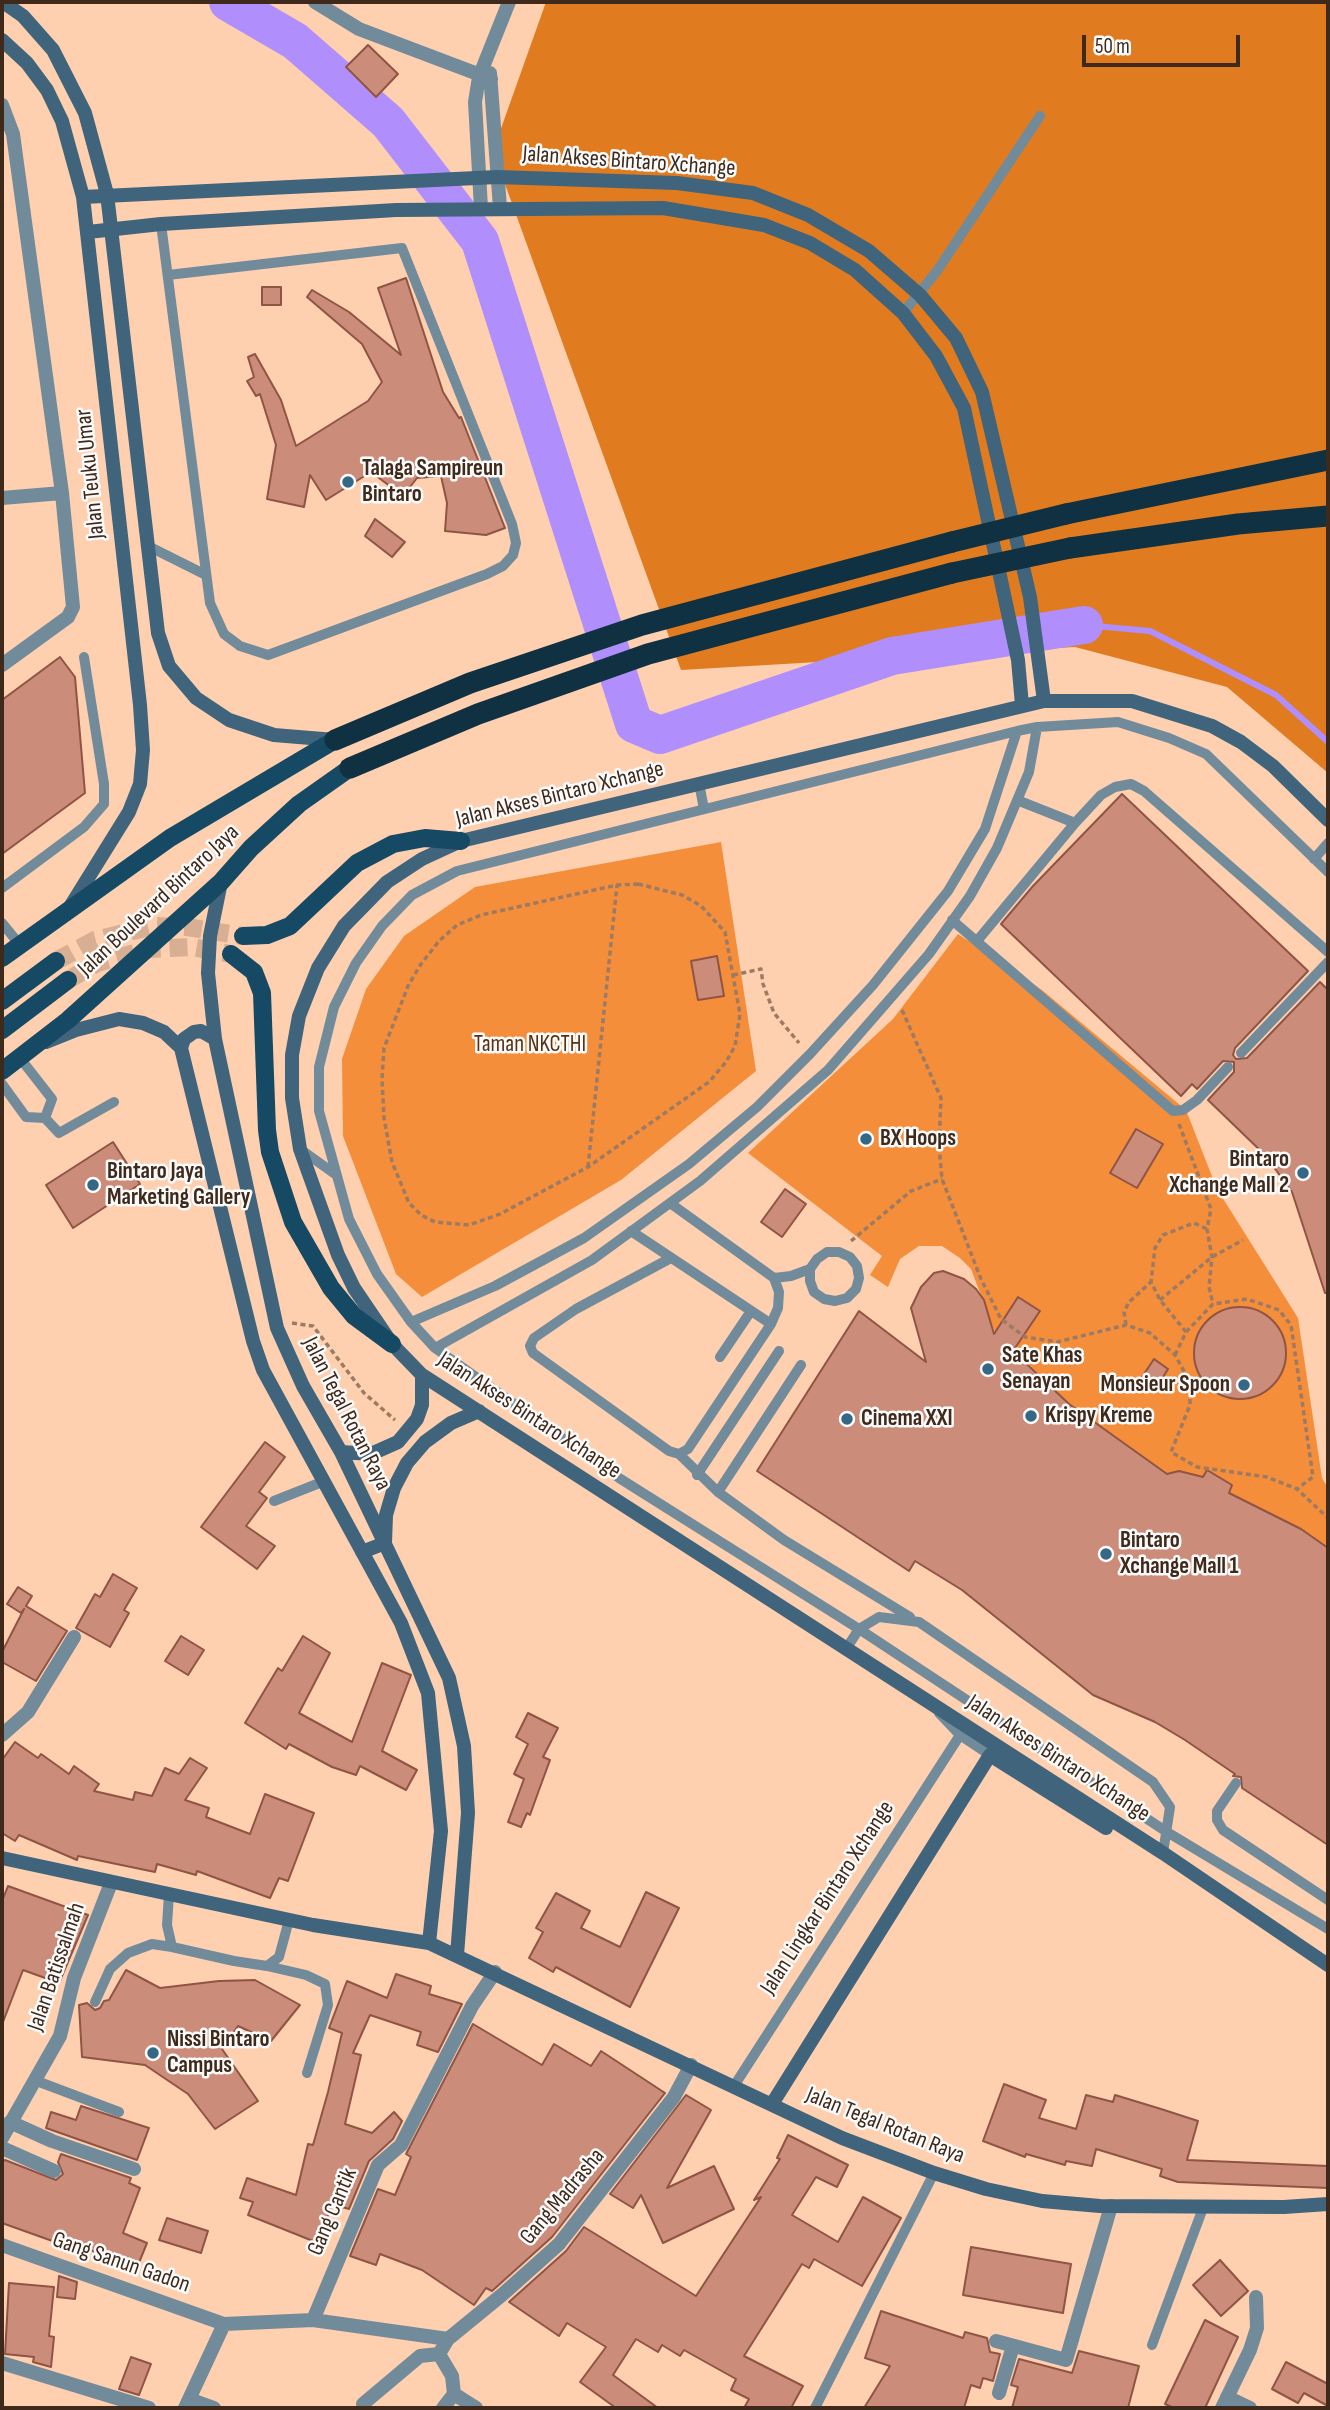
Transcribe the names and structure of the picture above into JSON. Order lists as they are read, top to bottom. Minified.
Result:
{"streets":{"main road":["Jalan Akses Bintaro Xchange","Jalan Teuku Umar","Jalan Boulevard Bintaro Jaya","Jalan Tegal Rotan Raya"],"street":["Jalan Batissalmah","Gang Madrasha","Gang Cantik","Gang Sanun Gadon"],"lane":["Jalan Lingkar Bintaro Xchange"]},"crossings":[["Jalan Akses Bintaro Xchange","Jalan Teuku Umar"],["Jalan Akses Bintaro Xchange","Jalan Lingkar Bintaro Xchange"],["Jalan Teuku Umar","Jalan Boulevard Bintaro Jaya"],["Jalan Boulevard Bintaro Jaya","Jalan Tegal Rotan Raya"],["Jalan Tegal Rotan Raya","Jalan Lingkar Bintaro Xchange"],["Jalan Tegal Rotan Raya","Jalan Batissalmah"],["Jalan Tegal Rotan Raya","Gang Madrasha"],["Jalan Tegal Rotan Raya","Gang Cantik"]],"parks":["Taman NKCTHI"],"places":["Talaga Sampireun Bintaro","BX Hoops","Bintaro Xchange Mall 2","Bintaro Jaya Marketing Gallery","Sate Khas Senayan","Monsieur Spoon","Krispy Kreme","Cinema XXI","Bintaro Xchange Mall 1","Nissi Bintaro Campus"],"scale_bar":"50 m"}
